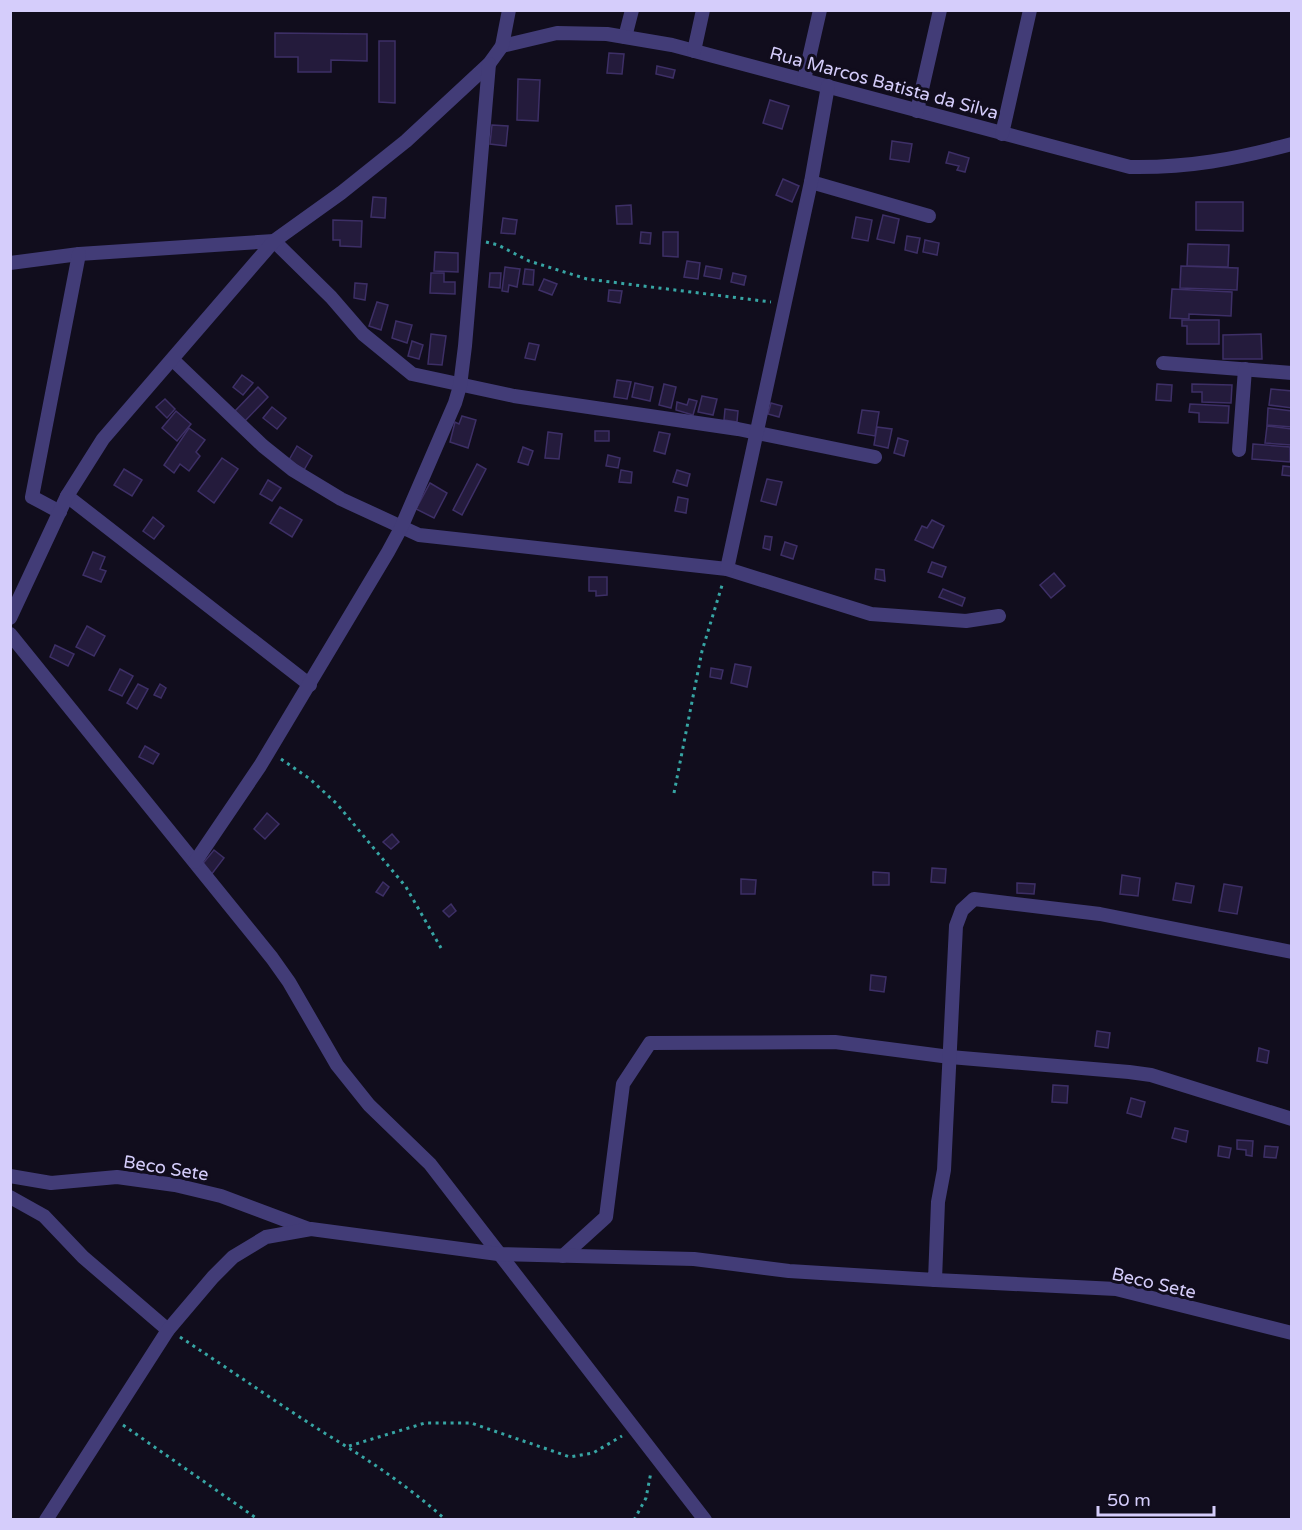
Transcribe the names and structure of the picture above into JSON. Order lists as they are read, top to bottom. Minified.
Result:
{"streets":{"street":["Rua Marcos Batista da Silva","Beco Sete"]},"scale_bar":"50 m"}
